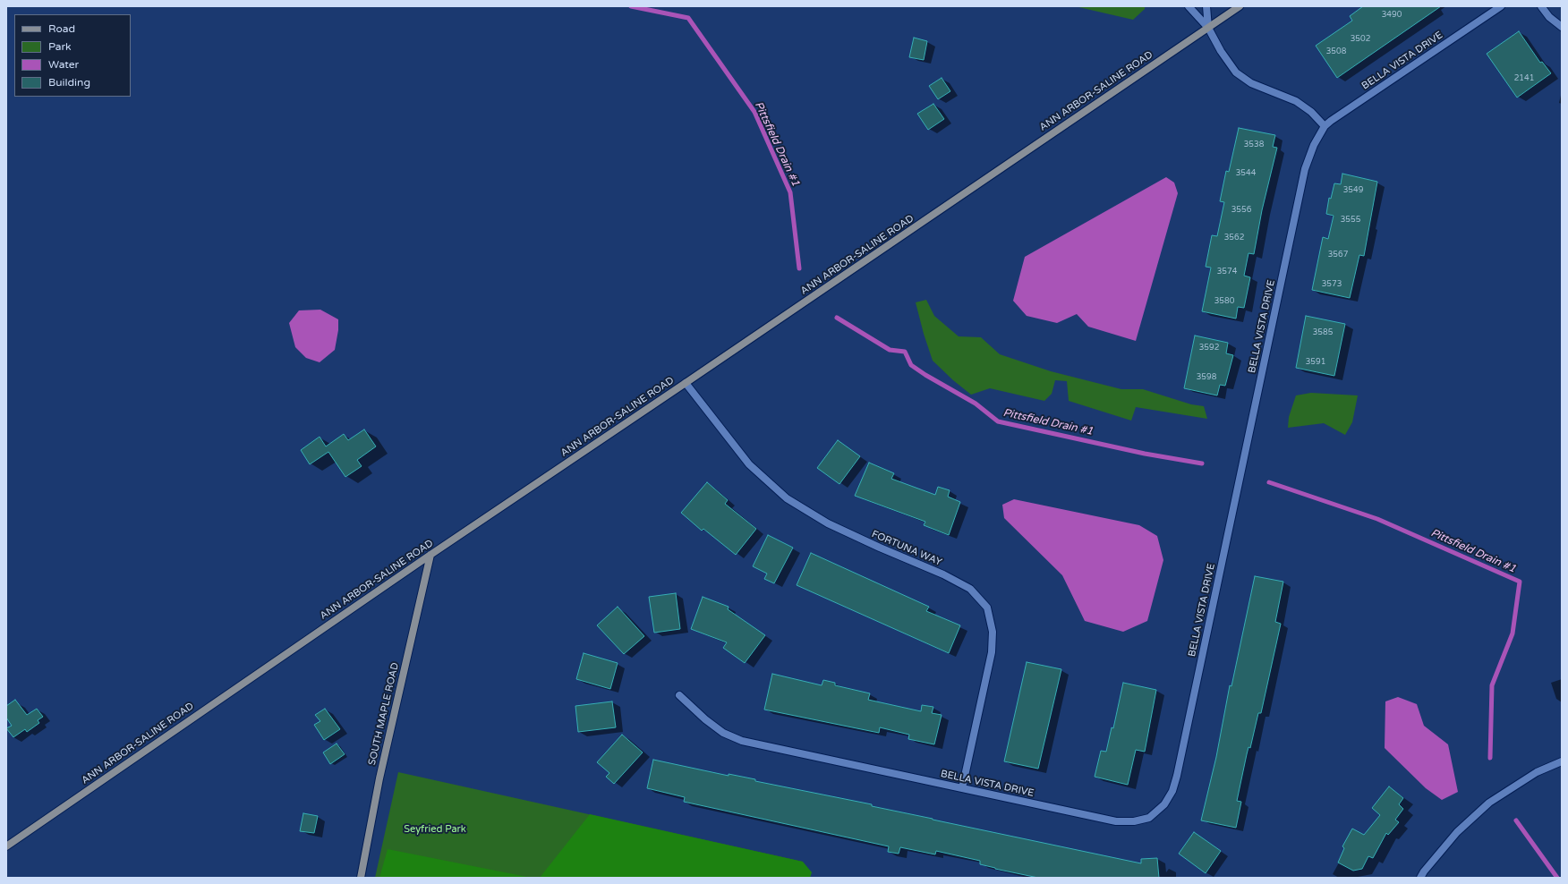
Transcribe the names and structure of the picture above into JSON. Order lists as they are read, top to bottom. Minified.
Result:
{"streets":{"main road":["ANN ARBOR-SALINE ROAD","SOUTH MAPLE ROAD"],"street":["BELLA VISTA DRIVE","FORTUNA WAY"]},"crossings":[["BELLA VISTA DRIVE","FORTUNA WAY"],["ANN ARBOR-SALINE ROAD","FORTUNA WAY"],["ANN ARBOR-SALINE ROAD","SOUTH MAPLE ROAD"]],"water":["Pittsfield Drain #1"],"parks":["Seyfried Park"],"house_numbers":["3490","3502","3508","2141","3538","3544","3549","3556","3555","3562","3567","3574","3573","3580","3585","3592","3591","3598"],"legend":["Road","Park","Water","Building"]}
